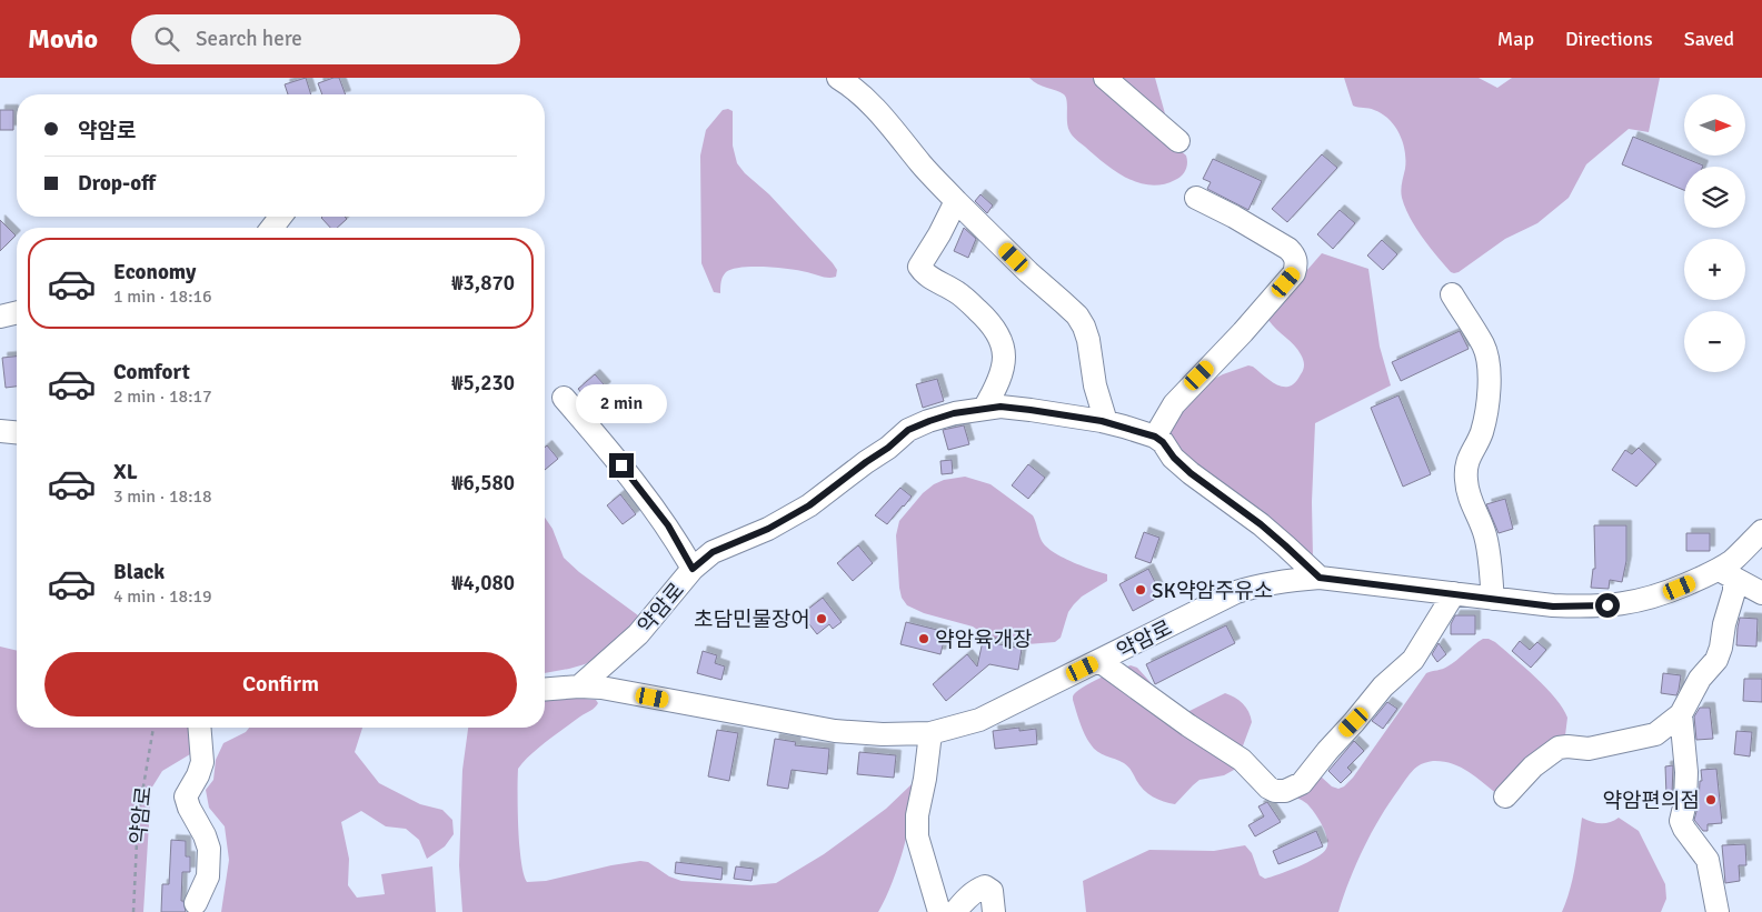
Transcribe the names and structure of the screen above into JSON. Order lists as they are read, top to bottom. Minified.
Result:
{"streets":{"street":["약암로"]},"places":["SK약암주유소","초담민물장어","약암육개장","약암편의점"],"north":"right","page":{"header":"Movio","search":"Search here","nav":["Map","Directions","Saved"],"map_buttons":["+","−"],"banner":["약암로","Drop-off"],"list":[{"name":"Economy","note":"1 min · 18:16","value":"₩3,870"},{"name":"Comfort","note":"2 min · 18:17","value":"₩5,230"},{"name":"XL","note":"3 min · 18:18","value":"₩6,580"},{"name":"Black","note":"4 min · 18:19","value":"₩4,080"}],"bubble":"2 min","buttons":"Confirm"}}
